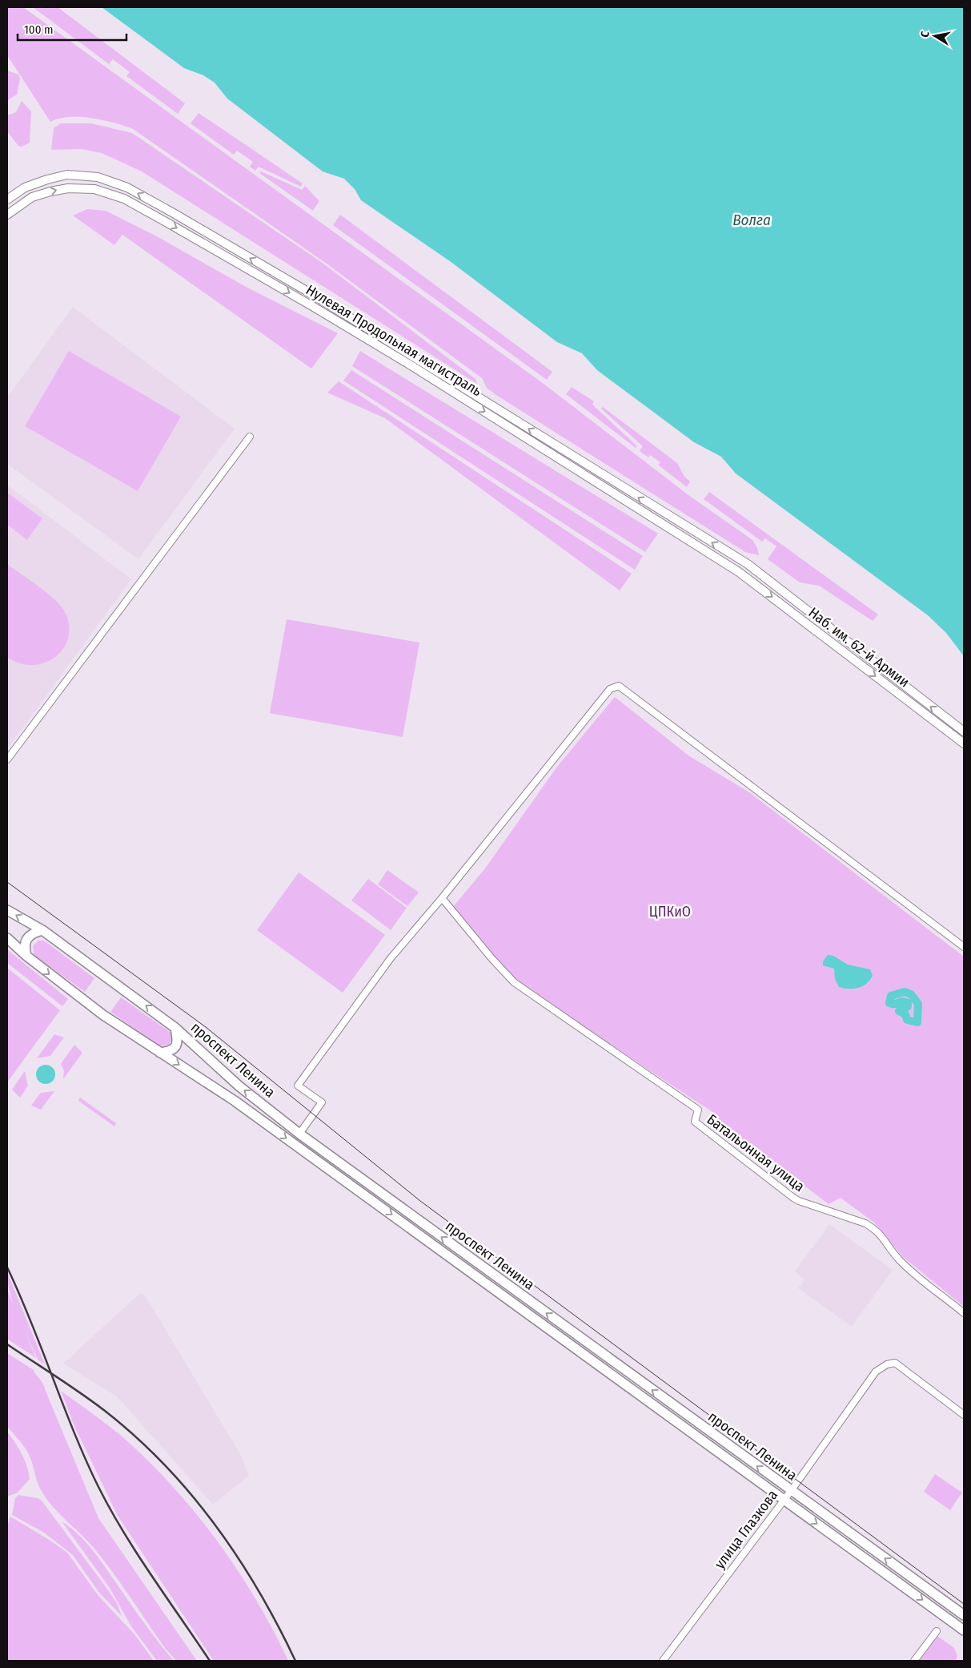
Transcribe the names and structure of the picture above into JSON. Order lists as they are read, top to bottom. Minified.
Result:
{"streets":{"main road":["Нулевая Продольная магистраль","Наб. им. 62-й Армии","проспект Ленина"],"street":["Батальонная улица","улица Глазкова"]},"crossings":[["Нулевая Продольная магистраль","Наб. им. 62-й Армии"],["проспект Ленина","улица Глазкова"]],"water":["Волга"],"parks":["ЦПКиО"],"scale_bar":"100 m","north":"left"}
